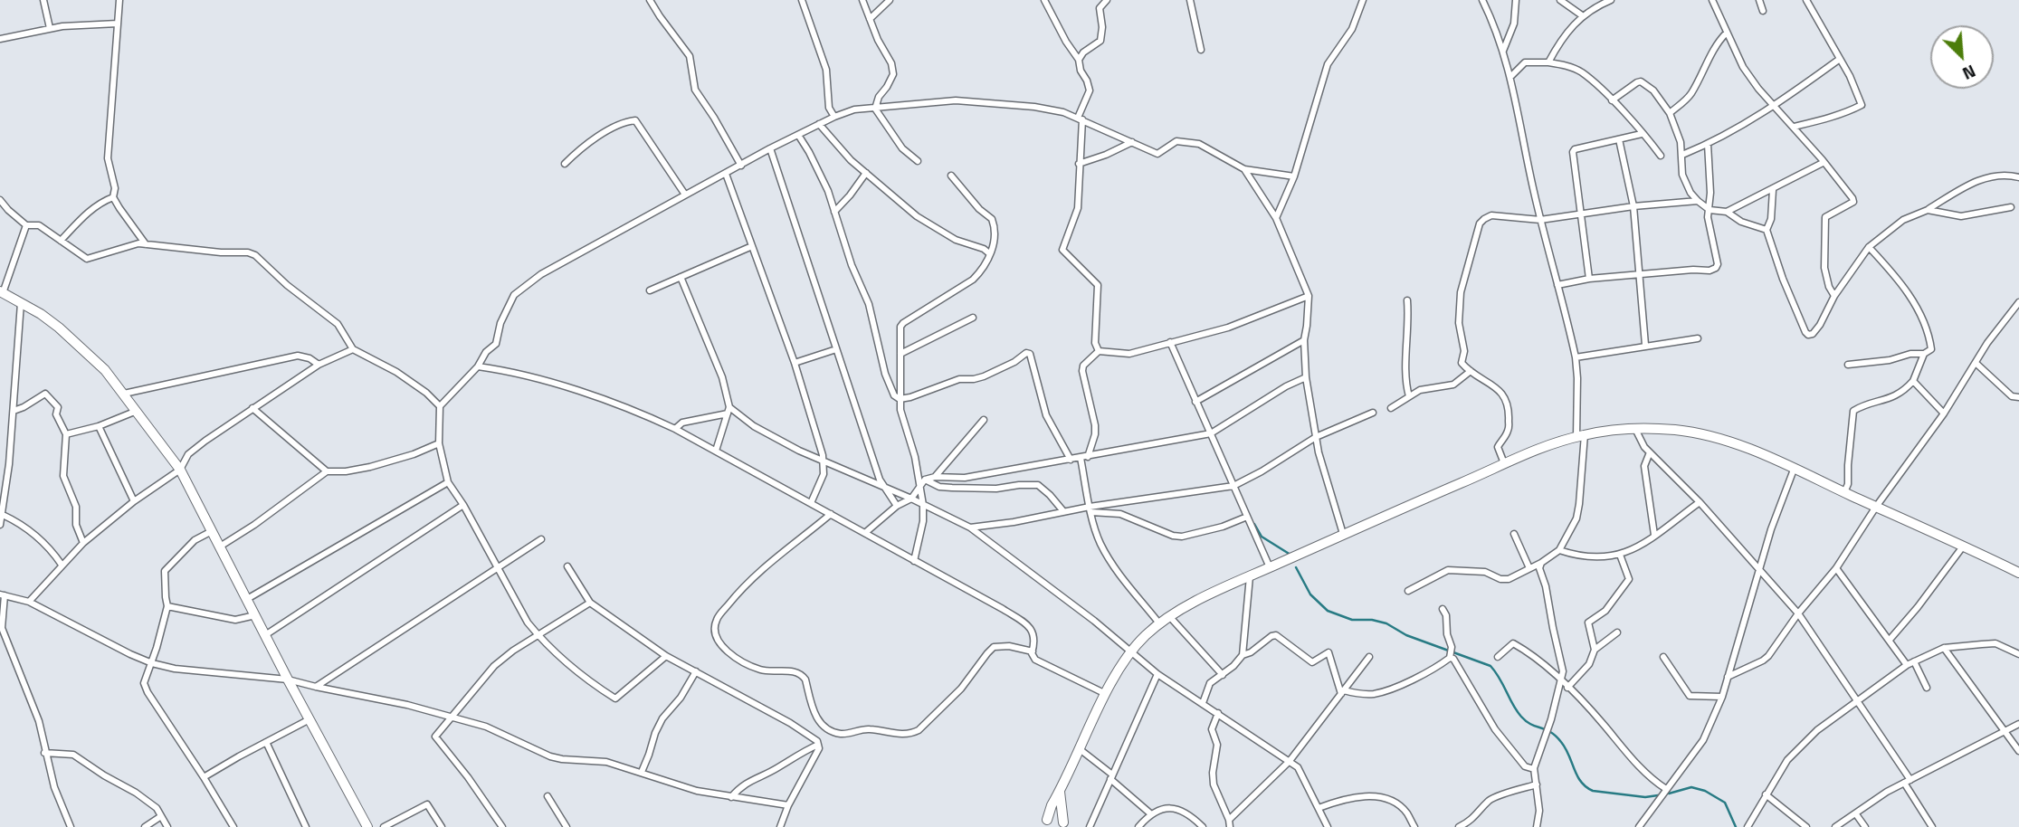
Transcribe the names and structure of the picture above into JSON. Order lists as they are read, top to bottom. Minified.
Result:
{"north":"bottom right"}
